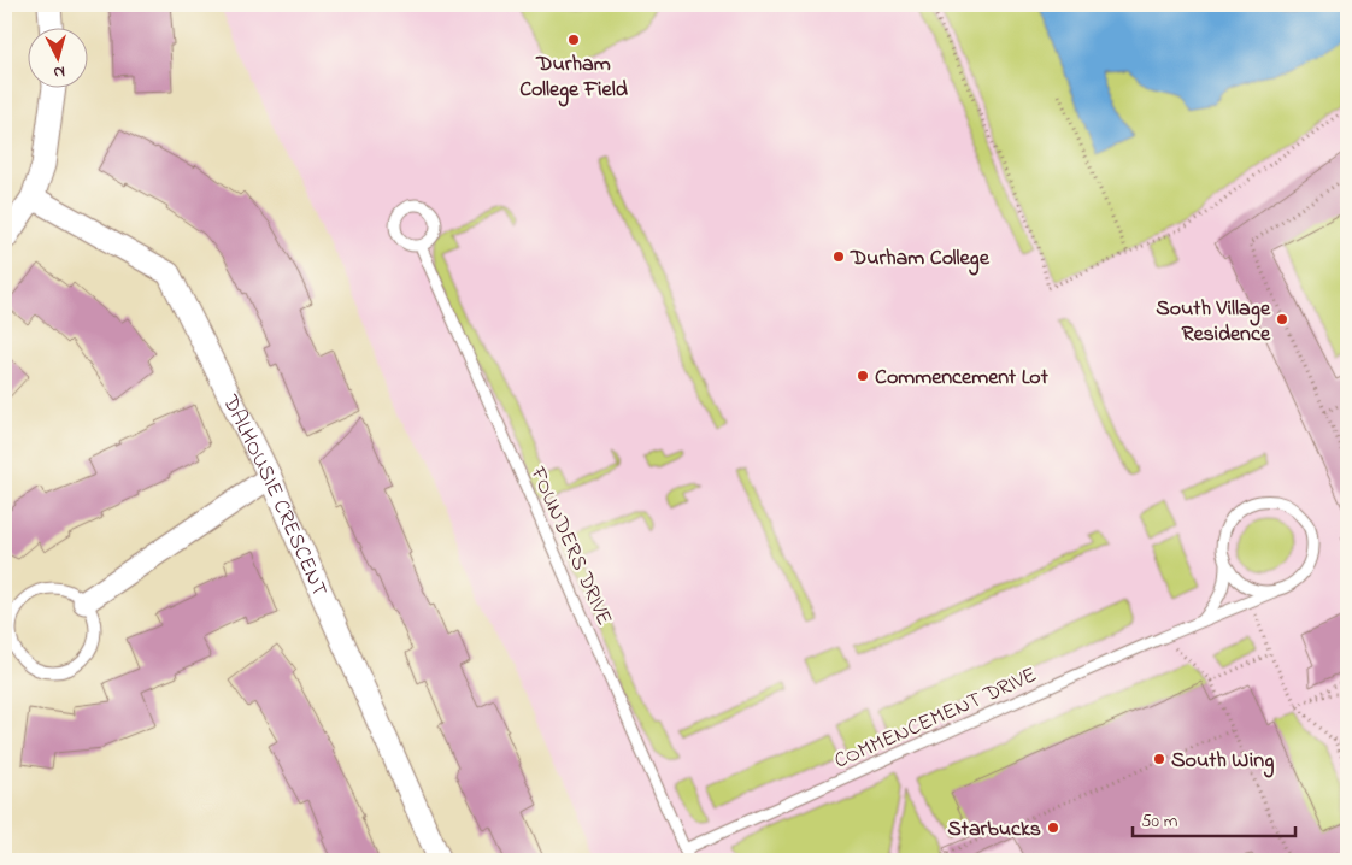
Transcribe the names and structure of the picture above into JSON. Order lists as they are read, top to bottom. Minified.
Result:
{"streets":{"street":["DALHOUSIE CRESCENT"],"lane":["FOUNDERS DRIVE","COMMENCEMENT DRIVE"]},"crossings":[["FOUNDERS DRIVE","COMMENCEMENT DRIVE"]],"places":["Durham College Field","Durham College","South Village Residence","Commencement Lot","South Wing","Starbucks"],"scale_bar":"50 m","north":"bottom"}
